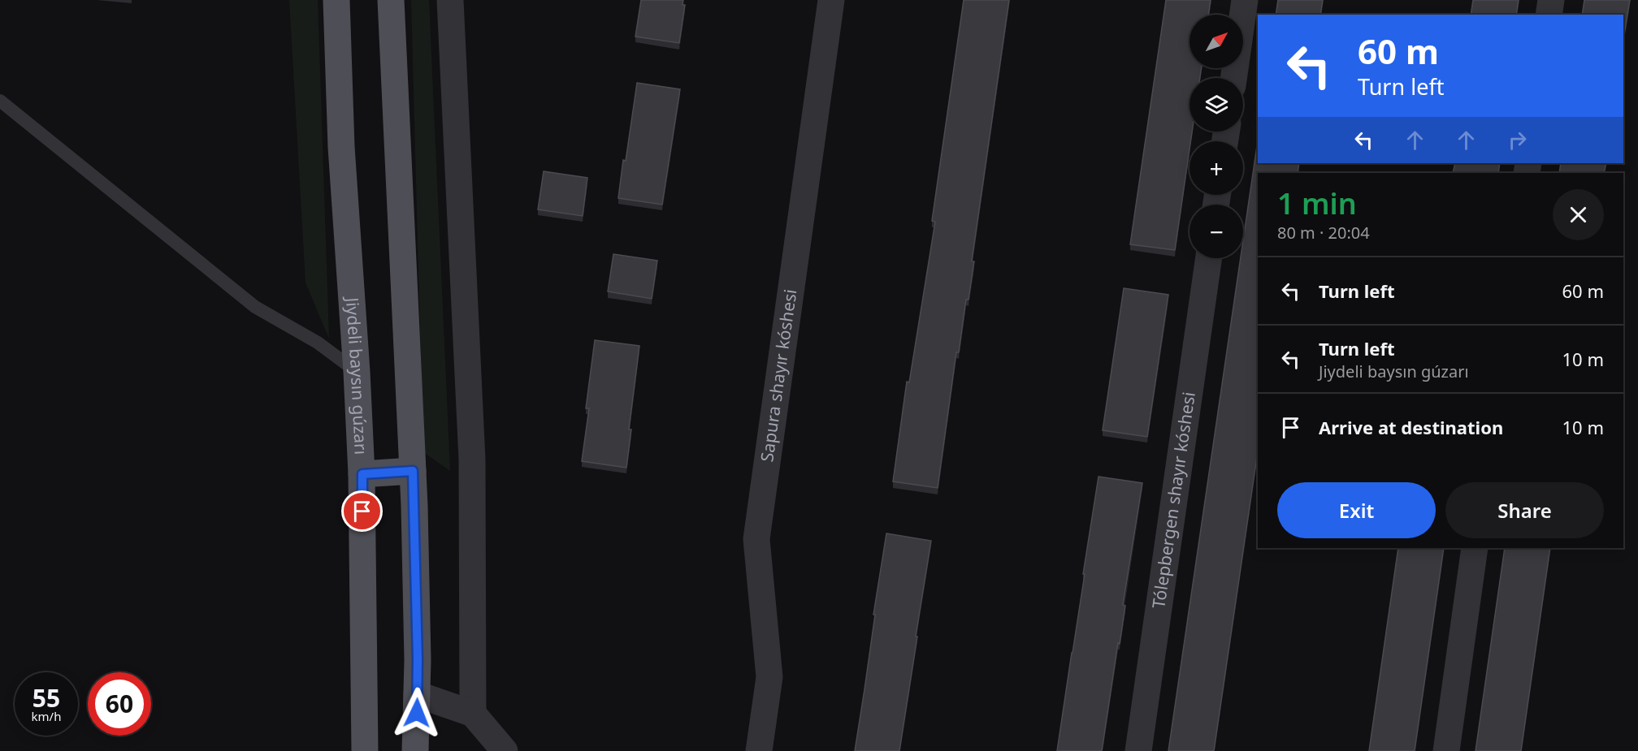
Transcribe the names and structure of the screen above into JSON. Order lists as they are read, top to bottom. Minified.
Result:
{"streets":{"main road":["Jiydeli baysın gúzarı"],"street":["Sapura shayır kóshesi","Tólepbergen shayır kóshesi"]},"north":"top right","page":{"map_buttons":["+","−"],"turn":["60 m","Turn left"],"heading":["1 min","80 m · 20:04"],"list":[{"name":"Turn left","value":"60 m"},{"name":"Turn left","note":"Jiydeli baysın gúzarı","value":"10 m"},{"name":"Arrive at destination","value":"10 m"}],"buttons":["Exit","Share"],"speed":"55 km/h","limit":"60"}}
